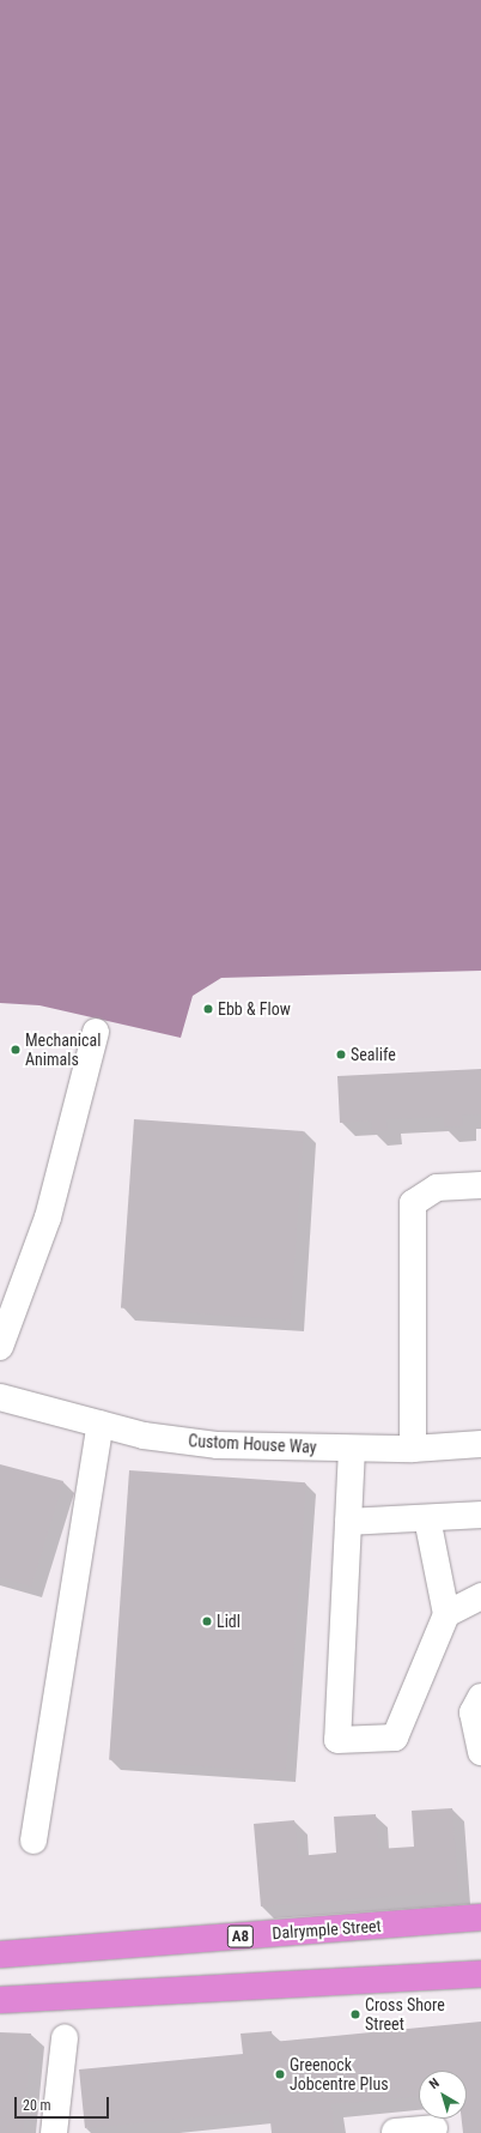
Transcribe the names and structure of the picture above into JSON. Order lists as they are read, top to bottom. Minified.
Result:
{"streets":{"highway":["Dalrymple Street","A8"],"street":["Custom House Way"]},"places":["Ebb & Flow","Mechanical Animals","Sealife","Lidl","Cross Shore Street","Greenock Jobcentre Plus"],"scale_bar":"20 m","north":"top left"}
